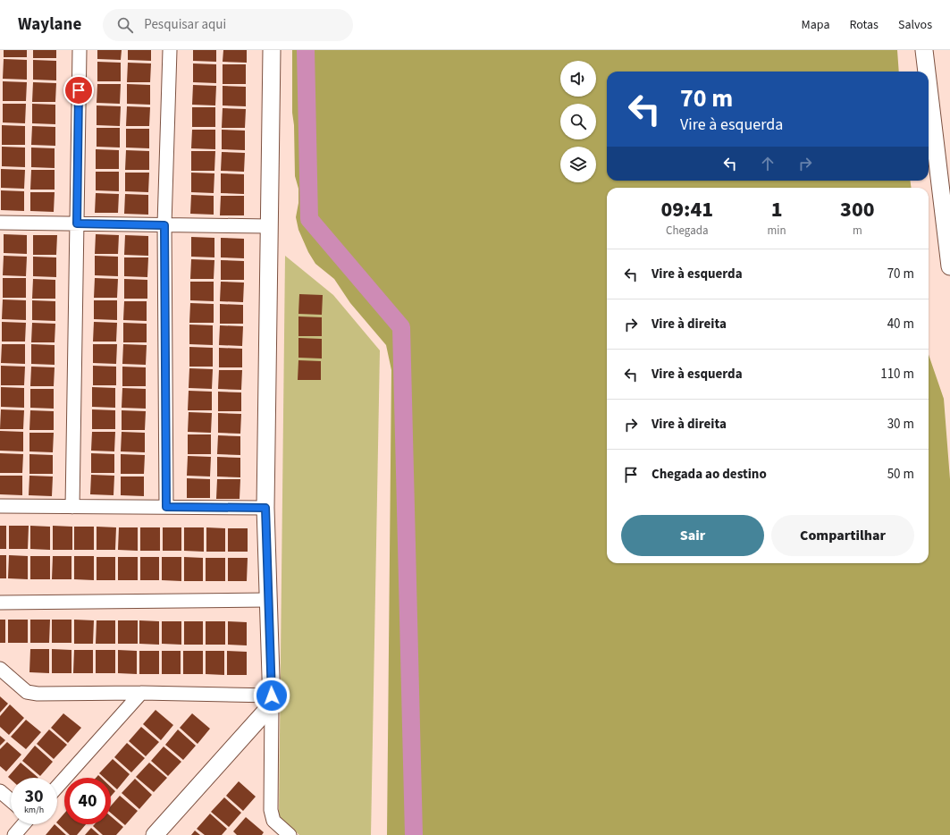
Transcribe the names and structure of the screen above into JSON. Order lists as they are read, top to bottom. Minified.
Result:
{"page":{"header":"Waylane","search":"Pesquisar aqui","nav":["Mapa","Rotas","Salvos"],"turn":["70 m","Vire à esquerda"],"eta":["09:41","Chegada","1","min","300","m"],"list":[{"name":"Vire à esquerda","value":"70 m"},{"name":"Vire à direita","value":"40 m"},{"name":"Vire à esquerda","value":"110 m"},{"name":"Vire à direita","value":"30 m"},{"name":"Chegada ao destino","value":"50 m"}],"buttons":["Sair","Compartilhar"],"speed":"30 km/h","limit":"40"}}
